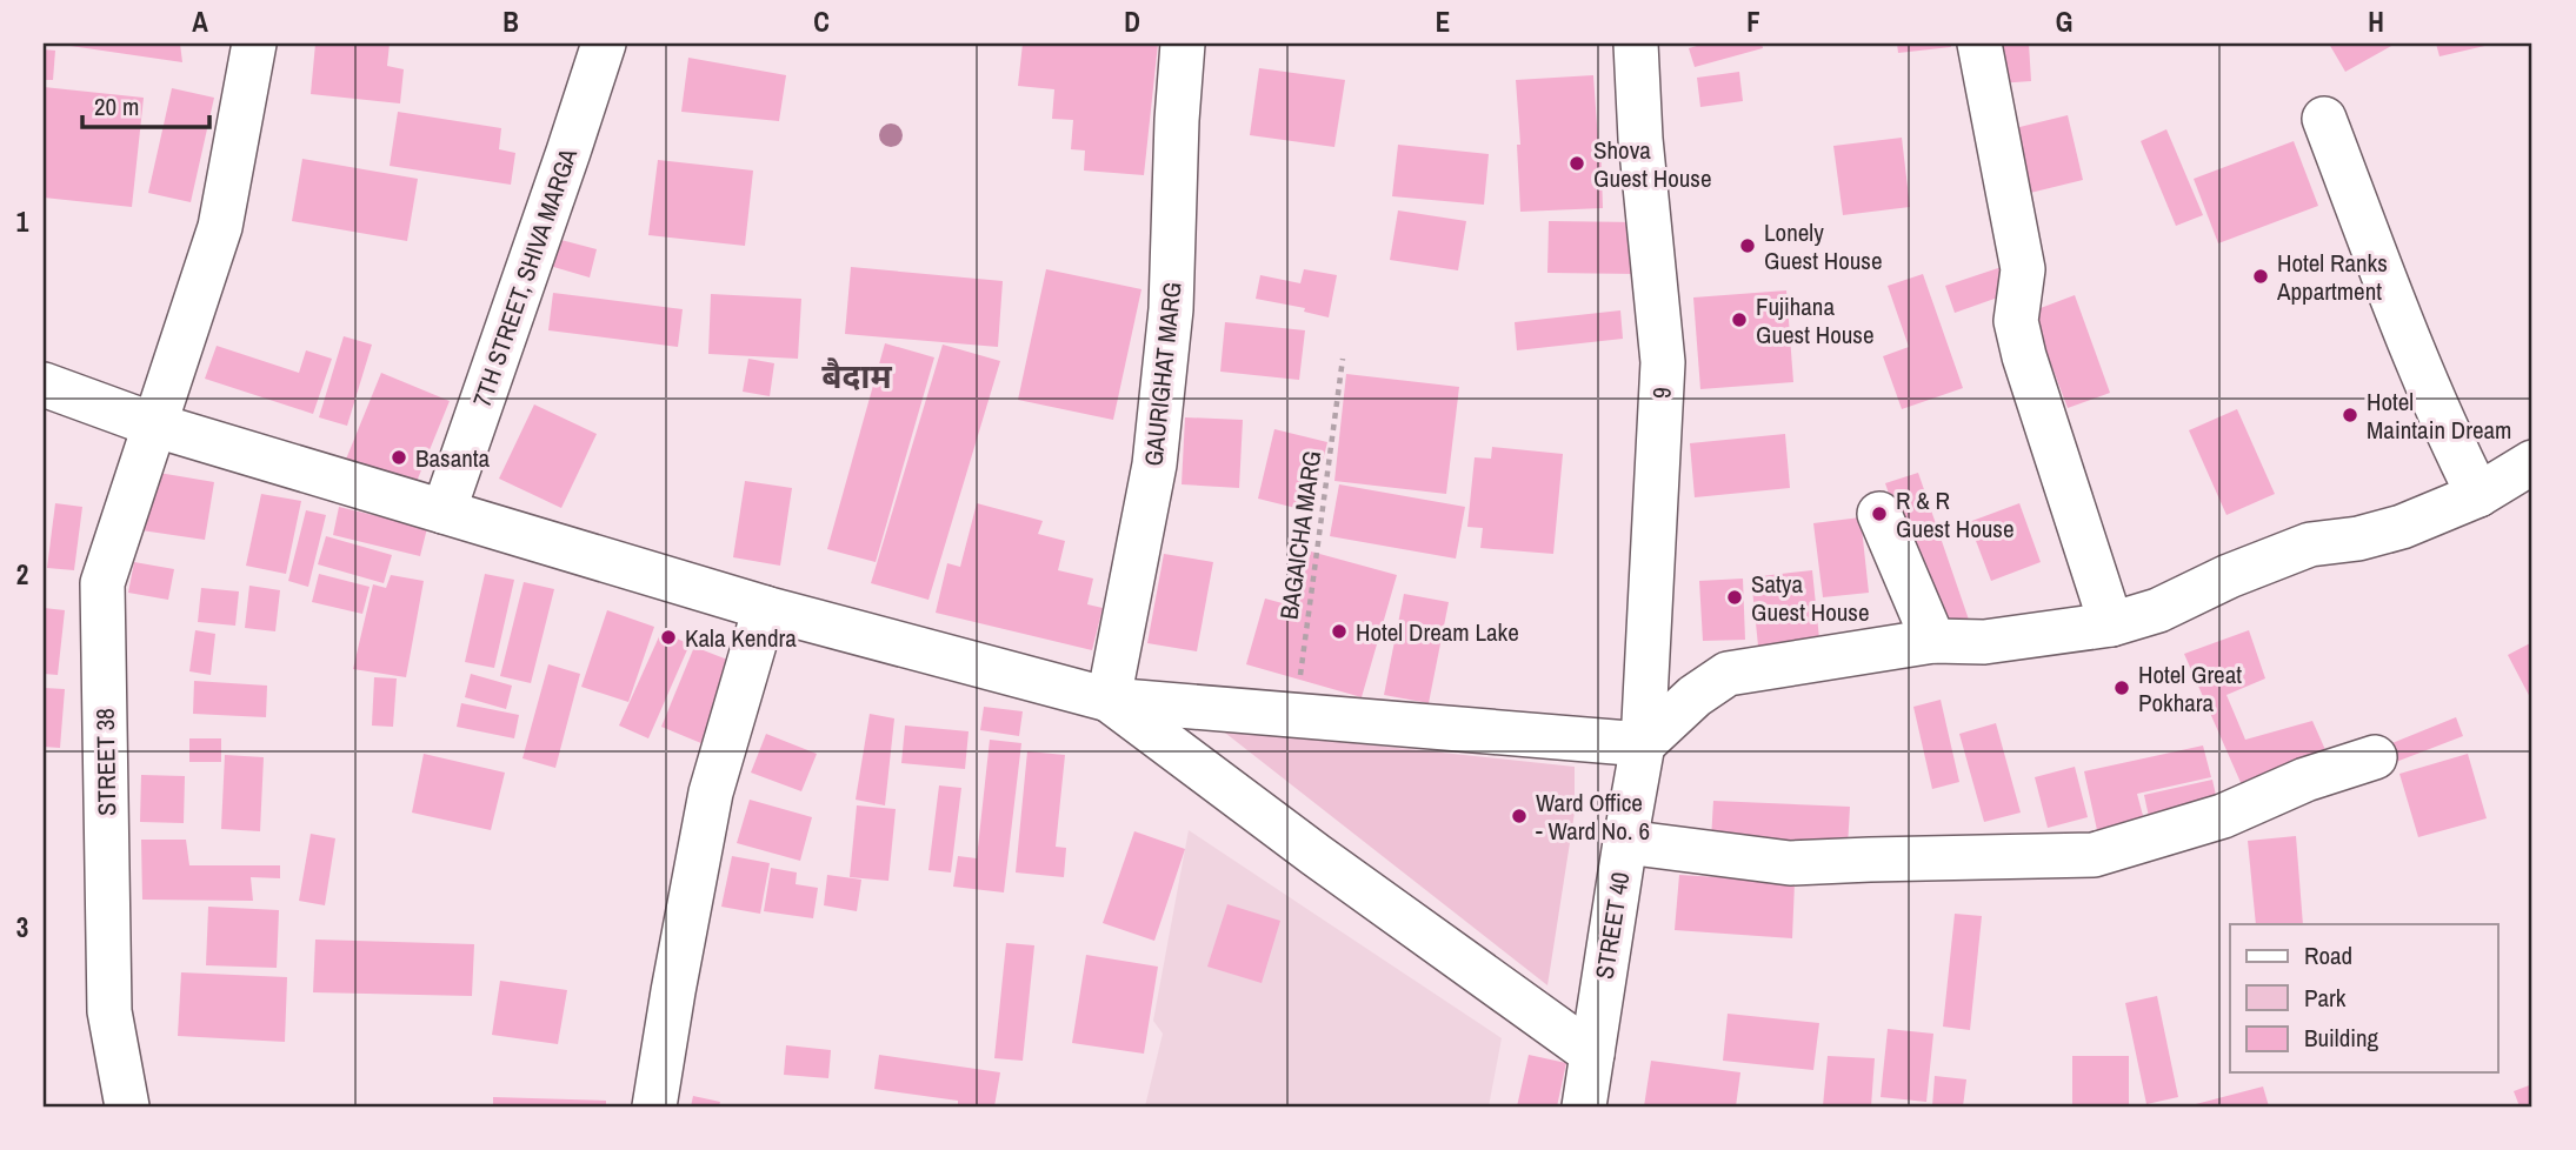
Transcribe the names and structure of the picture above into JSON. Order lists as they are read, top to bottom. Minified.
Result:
{"streets":{"street":["7TH STREET, SHIVA MARGA","GAURIGHAT MARG","9","STREET 38","STREET 40"],"path":["BAGAICHA MARG"]},"crossings":[["9","STREET 40"]],"districts":["बैदाम"],"places":["Shova Guest House","Lonely Guest House","Hotel Ranks Appartment","Fujihana Guest House","Hotel Maintain Dream","Basanta","R & R Guest House","Satya Guest House","Hotel Dream Lake","Kala Kendra","Hotel Great Pokhara","Ward Office - Ward No. 6"],"legend":["Road","Park","Building"],"scale_bar":"20 m","grid":{"columns":["A","B","C","D","E","F","G","H"],"rows":["1","2","3"]}}
